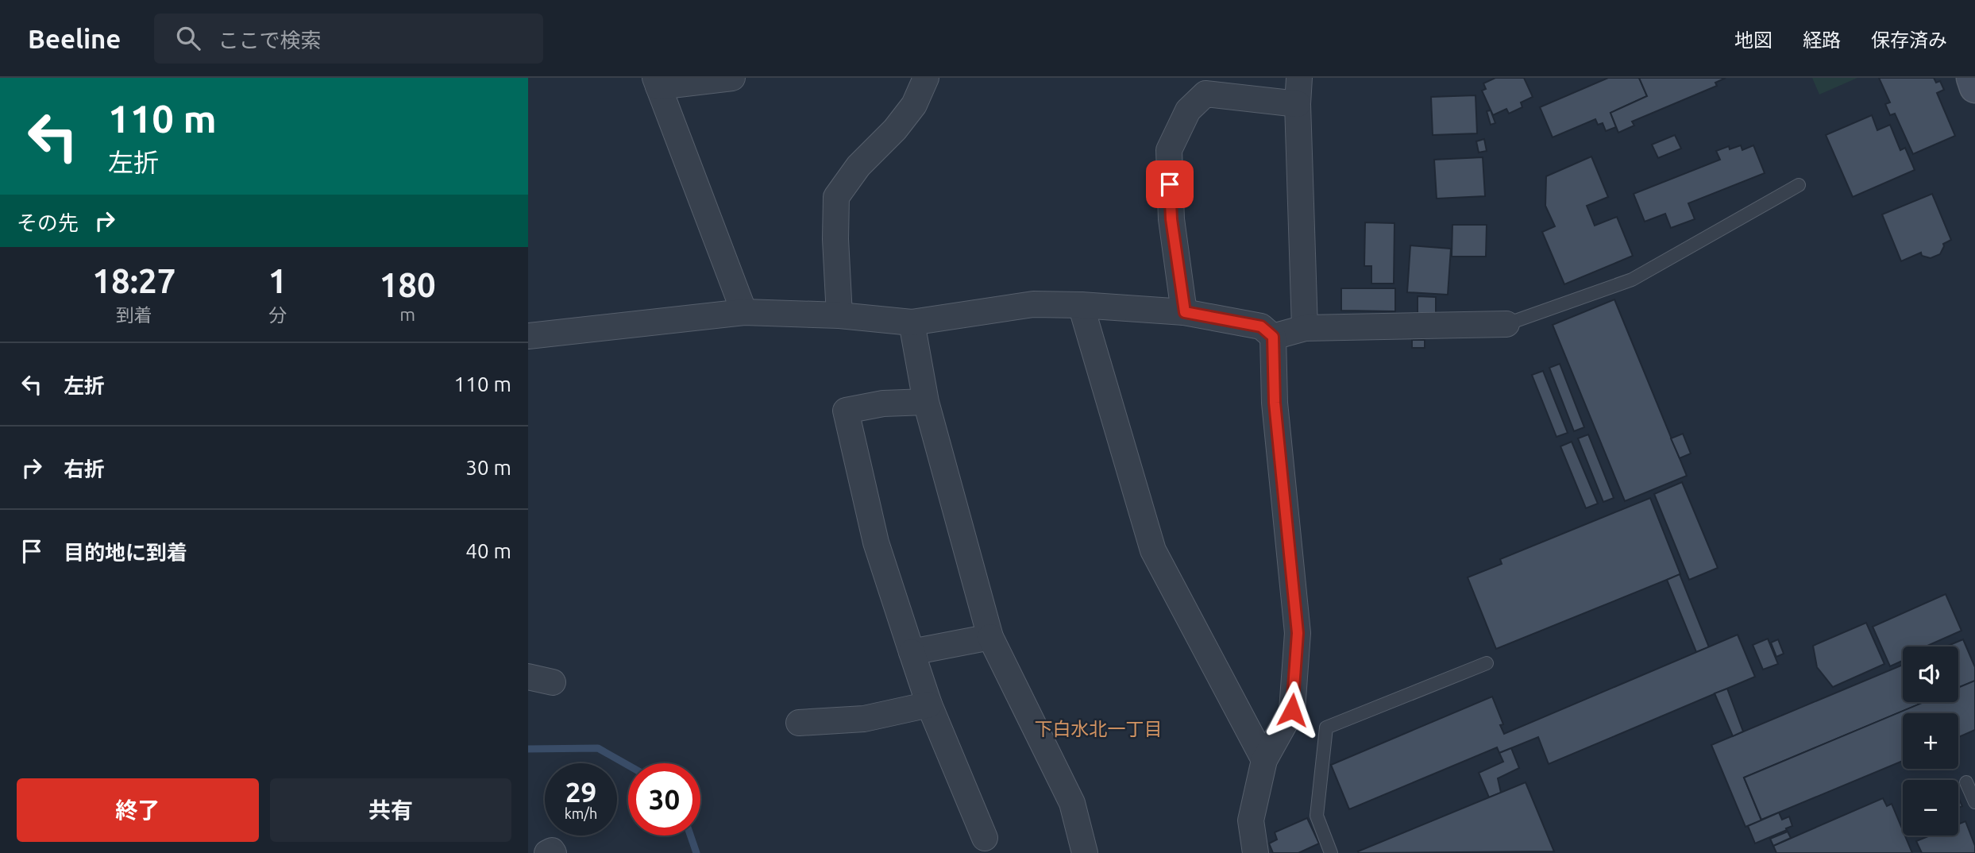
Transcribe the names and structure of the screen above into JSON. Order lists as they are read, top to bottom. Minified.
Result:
{"districts":["下白水北一丁目"],"page":{"header":"Beeline","search":"ここで検索","nav":["地図","経路","保存済み"],"turn":["110 m","左折"],"then":"その先","eta":["18:27","到着","1","分","180","m"],"list":[{"name":"左折","value":"110 m"},{"name":"右折","value":"30 m"},{"name":"目的地に到着","value":"40 m"}],"map_buttons":["+","−"],"speed":"29 km/h","limit":"30","buttons":["終了","共有"]}}
